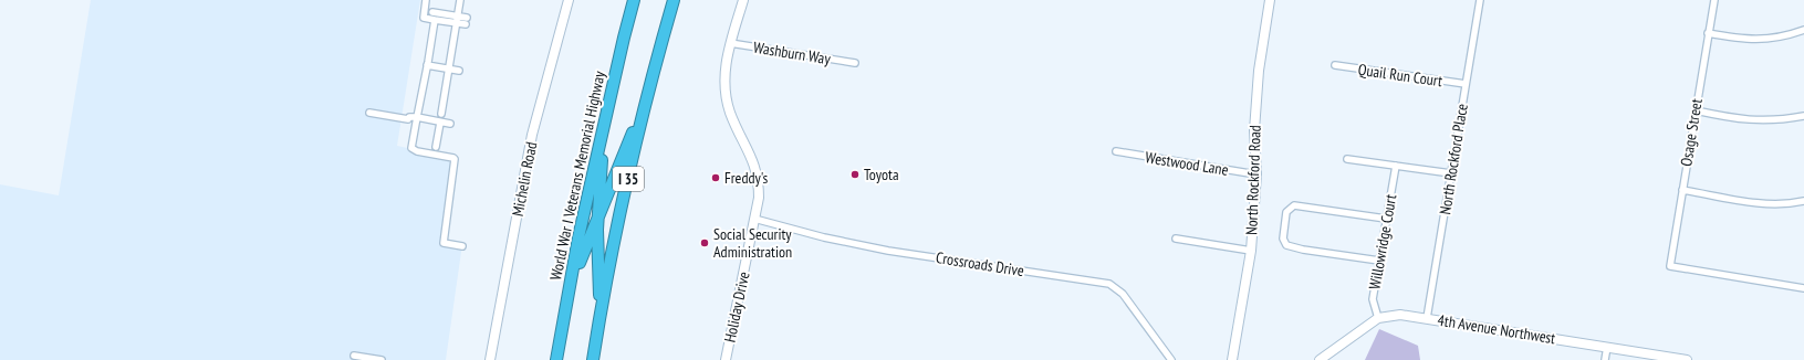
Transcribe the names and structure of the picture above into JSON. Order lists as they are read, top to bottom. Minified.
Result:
{"streets":{"highway":["World War I Veterans Memorial Highway","I 35"],"street":["Washburn Way","Quail Run Court","Osage Street","North Rockford Place","Westwood Lane","Michelin Road","North Rockford Road","Willowridge Court","Crossroads Drive","Holiday Drive","4th Avenue Northwest"]},"crossings":[["Washburn Way","Holiday Drive"],["Quail Run Court","North Rockford Place"],["North Rockford Place","4th Avenue Northwest"],["Westwood Lane","North Rockford Road"],["Willowridge Court","4th Avenue Northwest"],["Crossroads Drive","Holiday Drive"]],"places":["Toyota","Freddy's","Social Security Administration"]}
